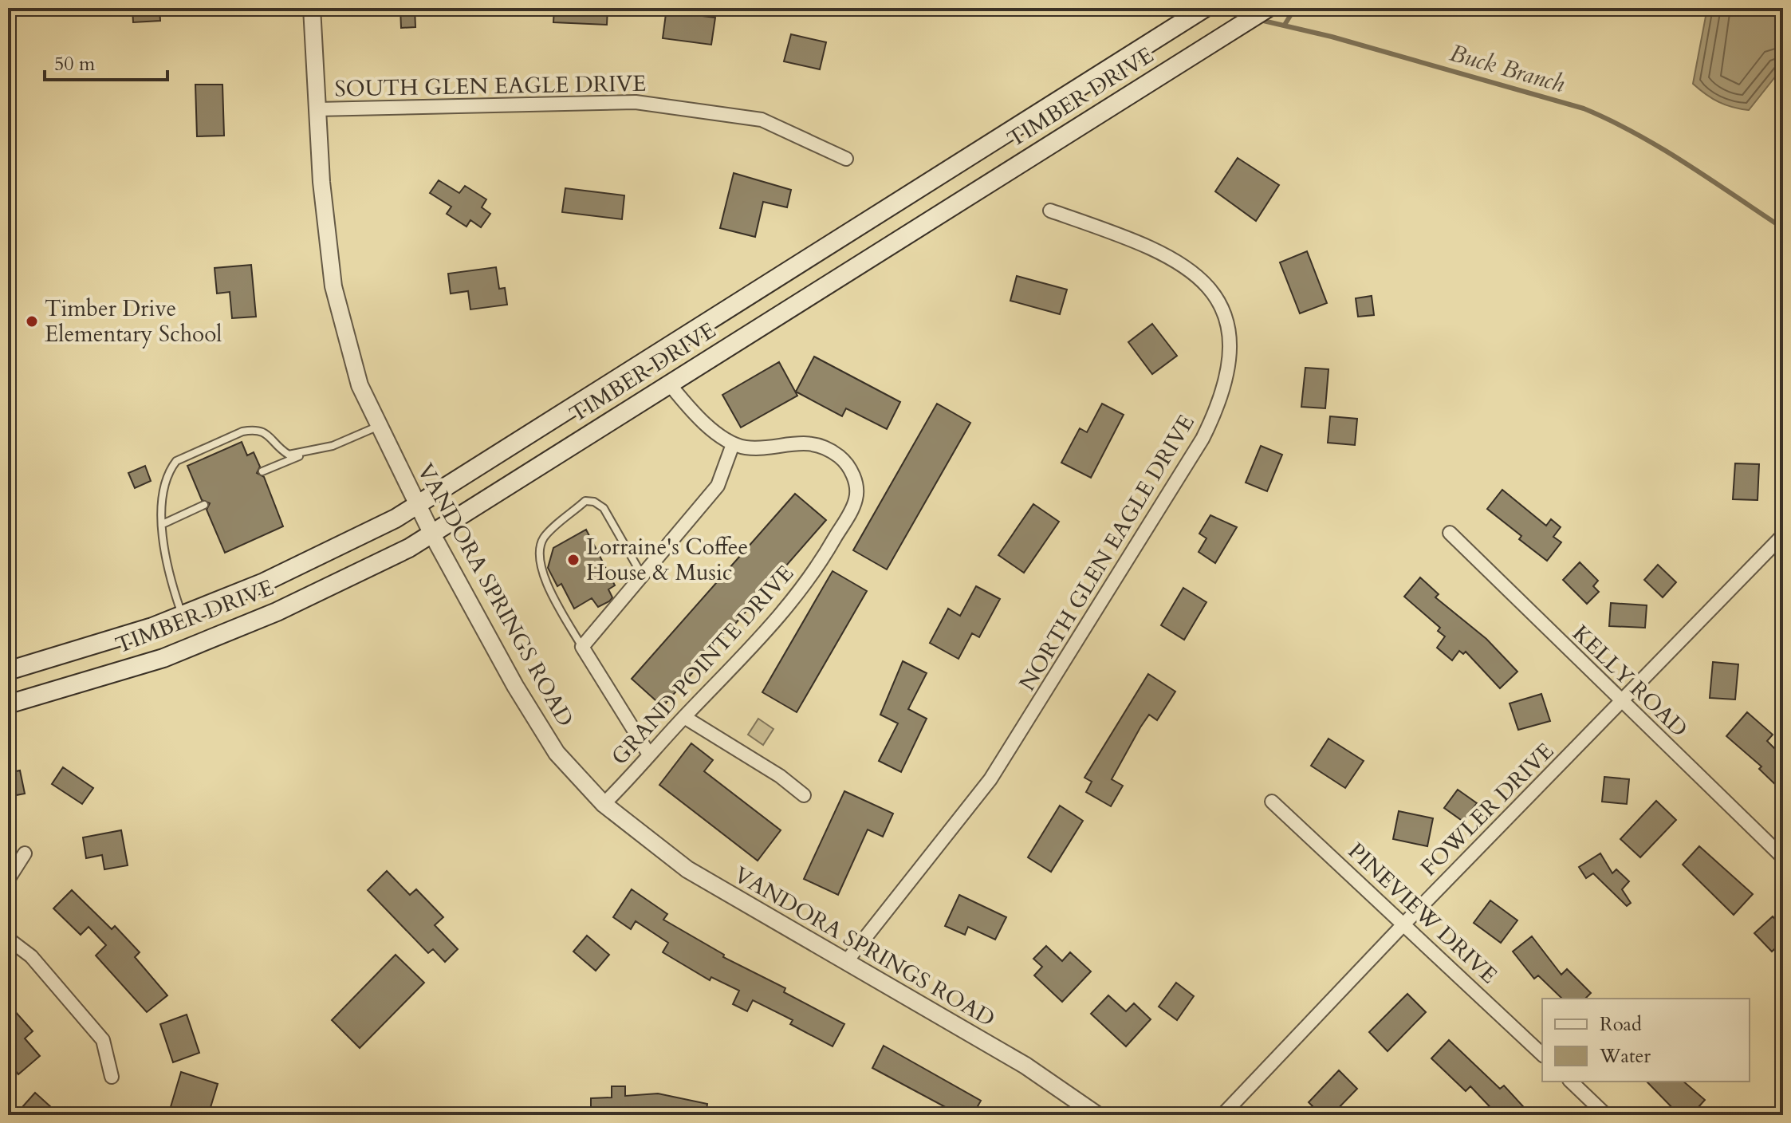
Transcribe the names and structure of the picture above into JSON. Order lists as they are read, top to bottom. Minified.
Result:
{"streets":{"main road":["TIMBER DRIVE"],"street":["SOUTH GLEN EAGLE DRIVE","NORTH GLEN EAGLE DRIVE","VANDORA SPRINGS ROAD","GRAND POINTE DRIVE","KELLY ROAD","FOWLER DRIVE","PINEVIEW DRIVE"]},"crossings":[["SOUTH GLEN EAGLE DRIVE","VANDORA SPRINGS ROAD"],["TIMBER DRIVE","VANDORA SPRINGS ROAD"],["NORTH GLEN EAGLE DRIVE","VANDORA SPRINGS ROAD"],["VANDORA SPRINGS ROAD","GRAND POINTE DRIVE"],["KELLY ROAD","FOWLER DRIVE"],["FOWLER DRIVE","PINEVIEW DRIVE"]],"water":["Buck Branch"],"places":["Timber Drive Elementary School","Lorraine's Coffee House & Music"],"legend":["Road","Water"],"scale_bar":"50 m"}
